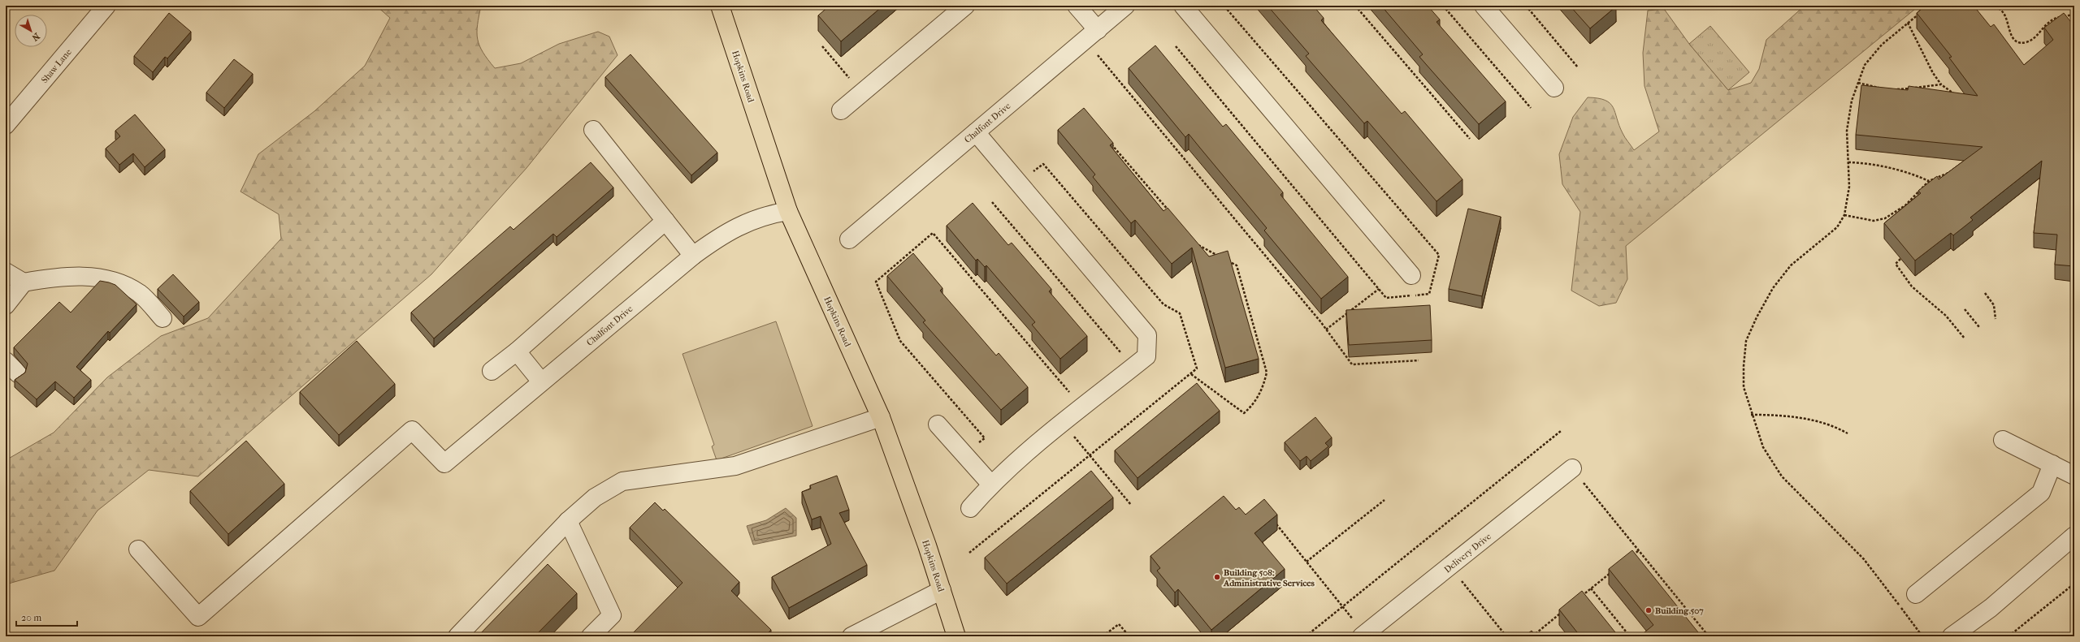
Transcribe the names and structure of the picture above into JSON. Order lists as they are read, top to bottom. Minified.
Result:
{"streets":{"main road":["Hopkins Road"],"street":["Shaw Lane","Chalfont Drive","Delivery Drive"]},"crossings":[["Hopkins Road","Chalfont Drive"]],"places":["Building 508: Administrative Services","Building 507"],"scale_bar":"20 m","north":"bottom right"}
